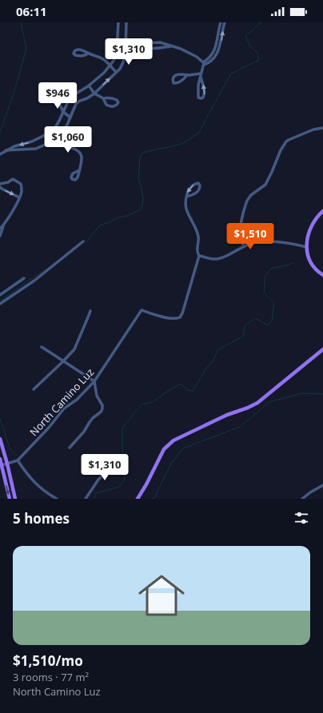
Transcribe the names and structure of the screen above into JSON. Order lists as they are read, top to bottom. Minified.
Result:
{"streets":{"street":["North Camino Luz"]},"page":{"status":"06:11","price":["$1,310","$946","$1,060","$1,510","$1,310"],"heading":"5 homes","list":[{"name":"$1,510/mo","note":"3 rooms · 77 m² · North Camino Luz"}]}}
